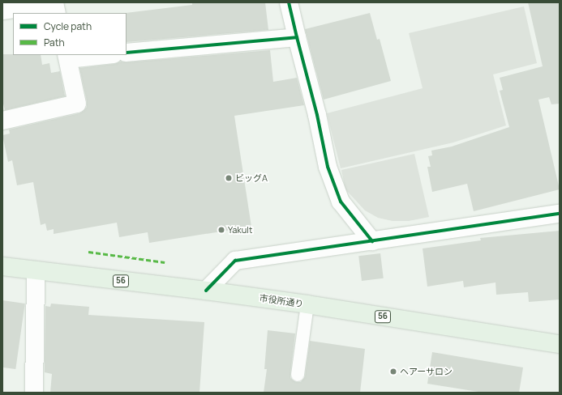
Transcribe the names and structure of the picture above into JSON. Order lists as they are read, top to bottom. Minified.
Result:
{"streets":{"main road":["56","市役所通り"]},"places":["ビッグA","Yakult","ヘアーサロン"],"legend":["Cycle path","Path"]}
